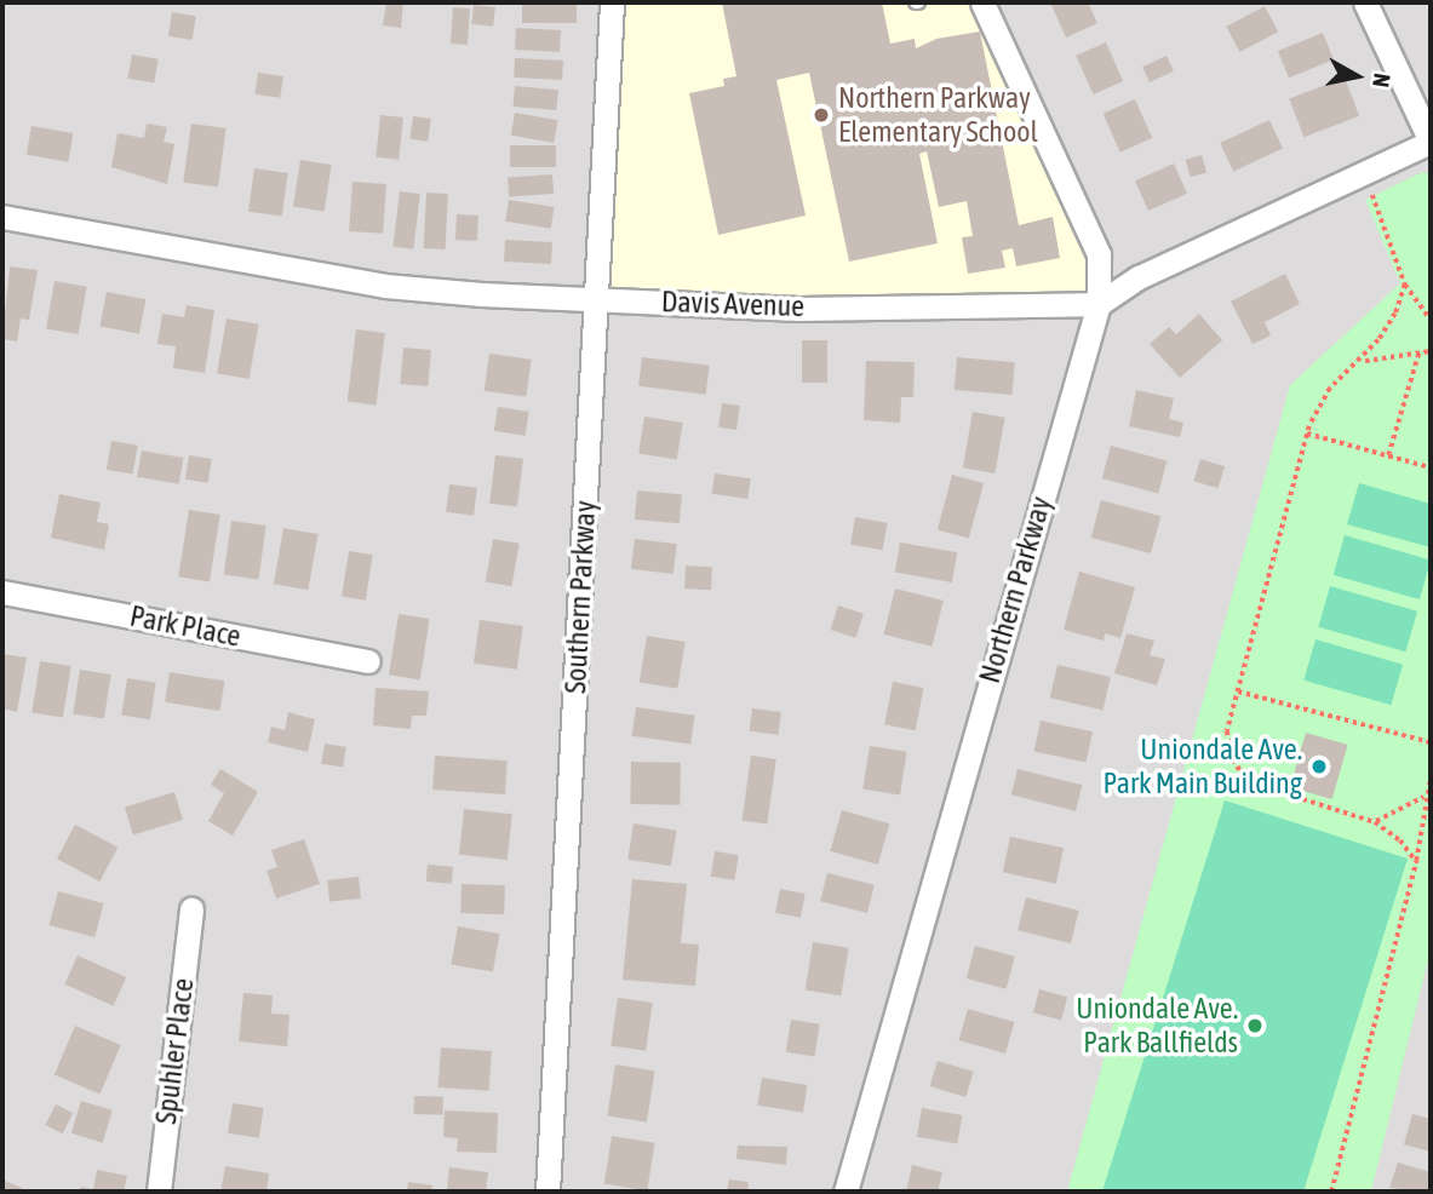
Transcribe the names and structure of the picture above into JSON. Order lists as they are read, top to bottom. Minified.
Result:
{"streets":{"street":["Davis Avenue","Northern Parkway","Southern Parkway","Park Place","Spuhler Place"]},"crossings":[["Davis Avenue","Northern Parkway"],["Davis Avenue","Southern Parkway"]],"places":["Northern Parkway Elementary School","Uniondale Ave. Park Main Building","Uniondale Ave. Park Ballfields"],"north":"right"}
